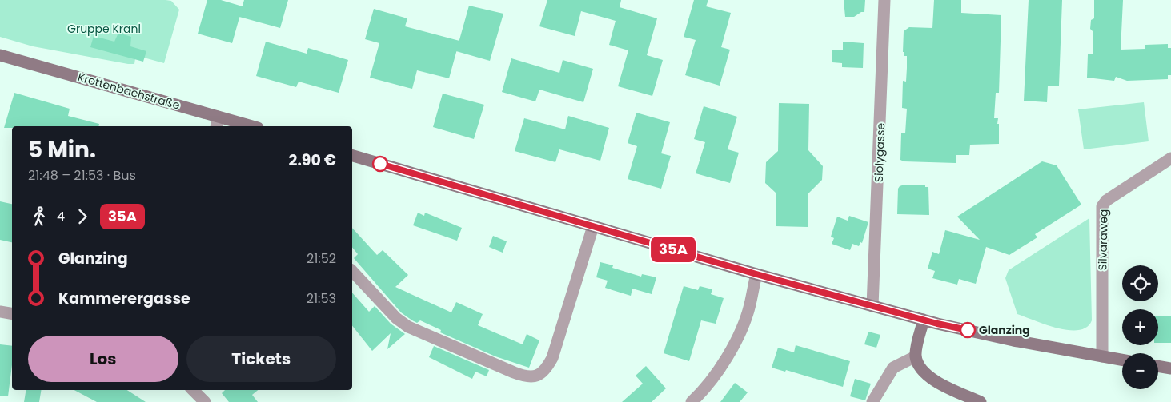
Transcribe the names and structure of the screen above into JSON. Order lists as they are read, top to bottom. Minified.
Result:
{"streets":{"main road":["Krottenbachstraße"],"street":["Siolygasse","Silvaraweg"]},"parks":["Gruppe Kranl"],"places":["Glanzing"],"lines":["bus line 35A"],"page":{"on_map":"35A","heading":["5 Min.","21:48 – 21:53 · Bus","2.90 €"],"legs":["4","35A"],"list":[{"name":"Glanzing","value":"21:52"},{"name":"Kammerergasse","value":"21:53"}],"map_buttons":["+","−"],"buttons":["Los","Tickets"]}}
